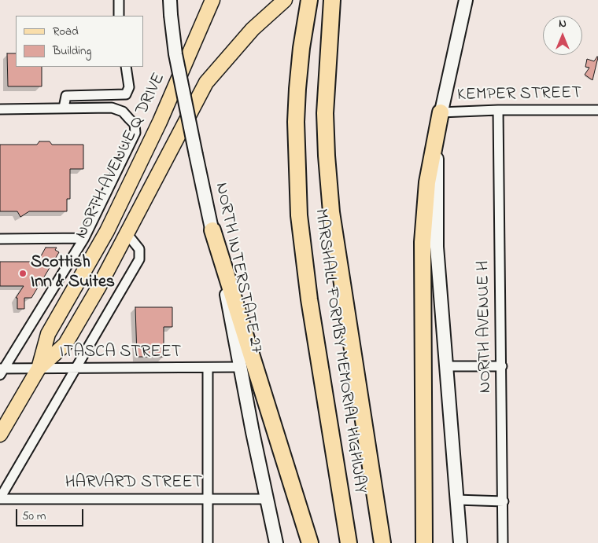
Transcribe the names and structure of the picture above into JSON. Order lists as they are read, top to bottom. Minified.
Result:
{"streets":{"highway":["MARSHALL FORMBY MEMORIAL HIGHWAY"],"main road":["NORTH AVENUE Q DRIVE","NORTH INTERSTATE 27"],"street":["KEMPER STREET","NORTH AVENUE H","ITASCA STREET","HARVARD STREET"]},"crossings":[["KEMPER STREET","NORTH AVENUE H"],["NORTH AVENUE Q DRIVE","ITASCA STREET"],["NORTH INTERSTATE 27","ITASCA STREET"],["NORTH INTERSTATE 27","HARVARD STREET"]],"places":["Scottish Inn & Suites"],"legend":["Road","Building"],"scale_bar":"50 m","north":"top"}
